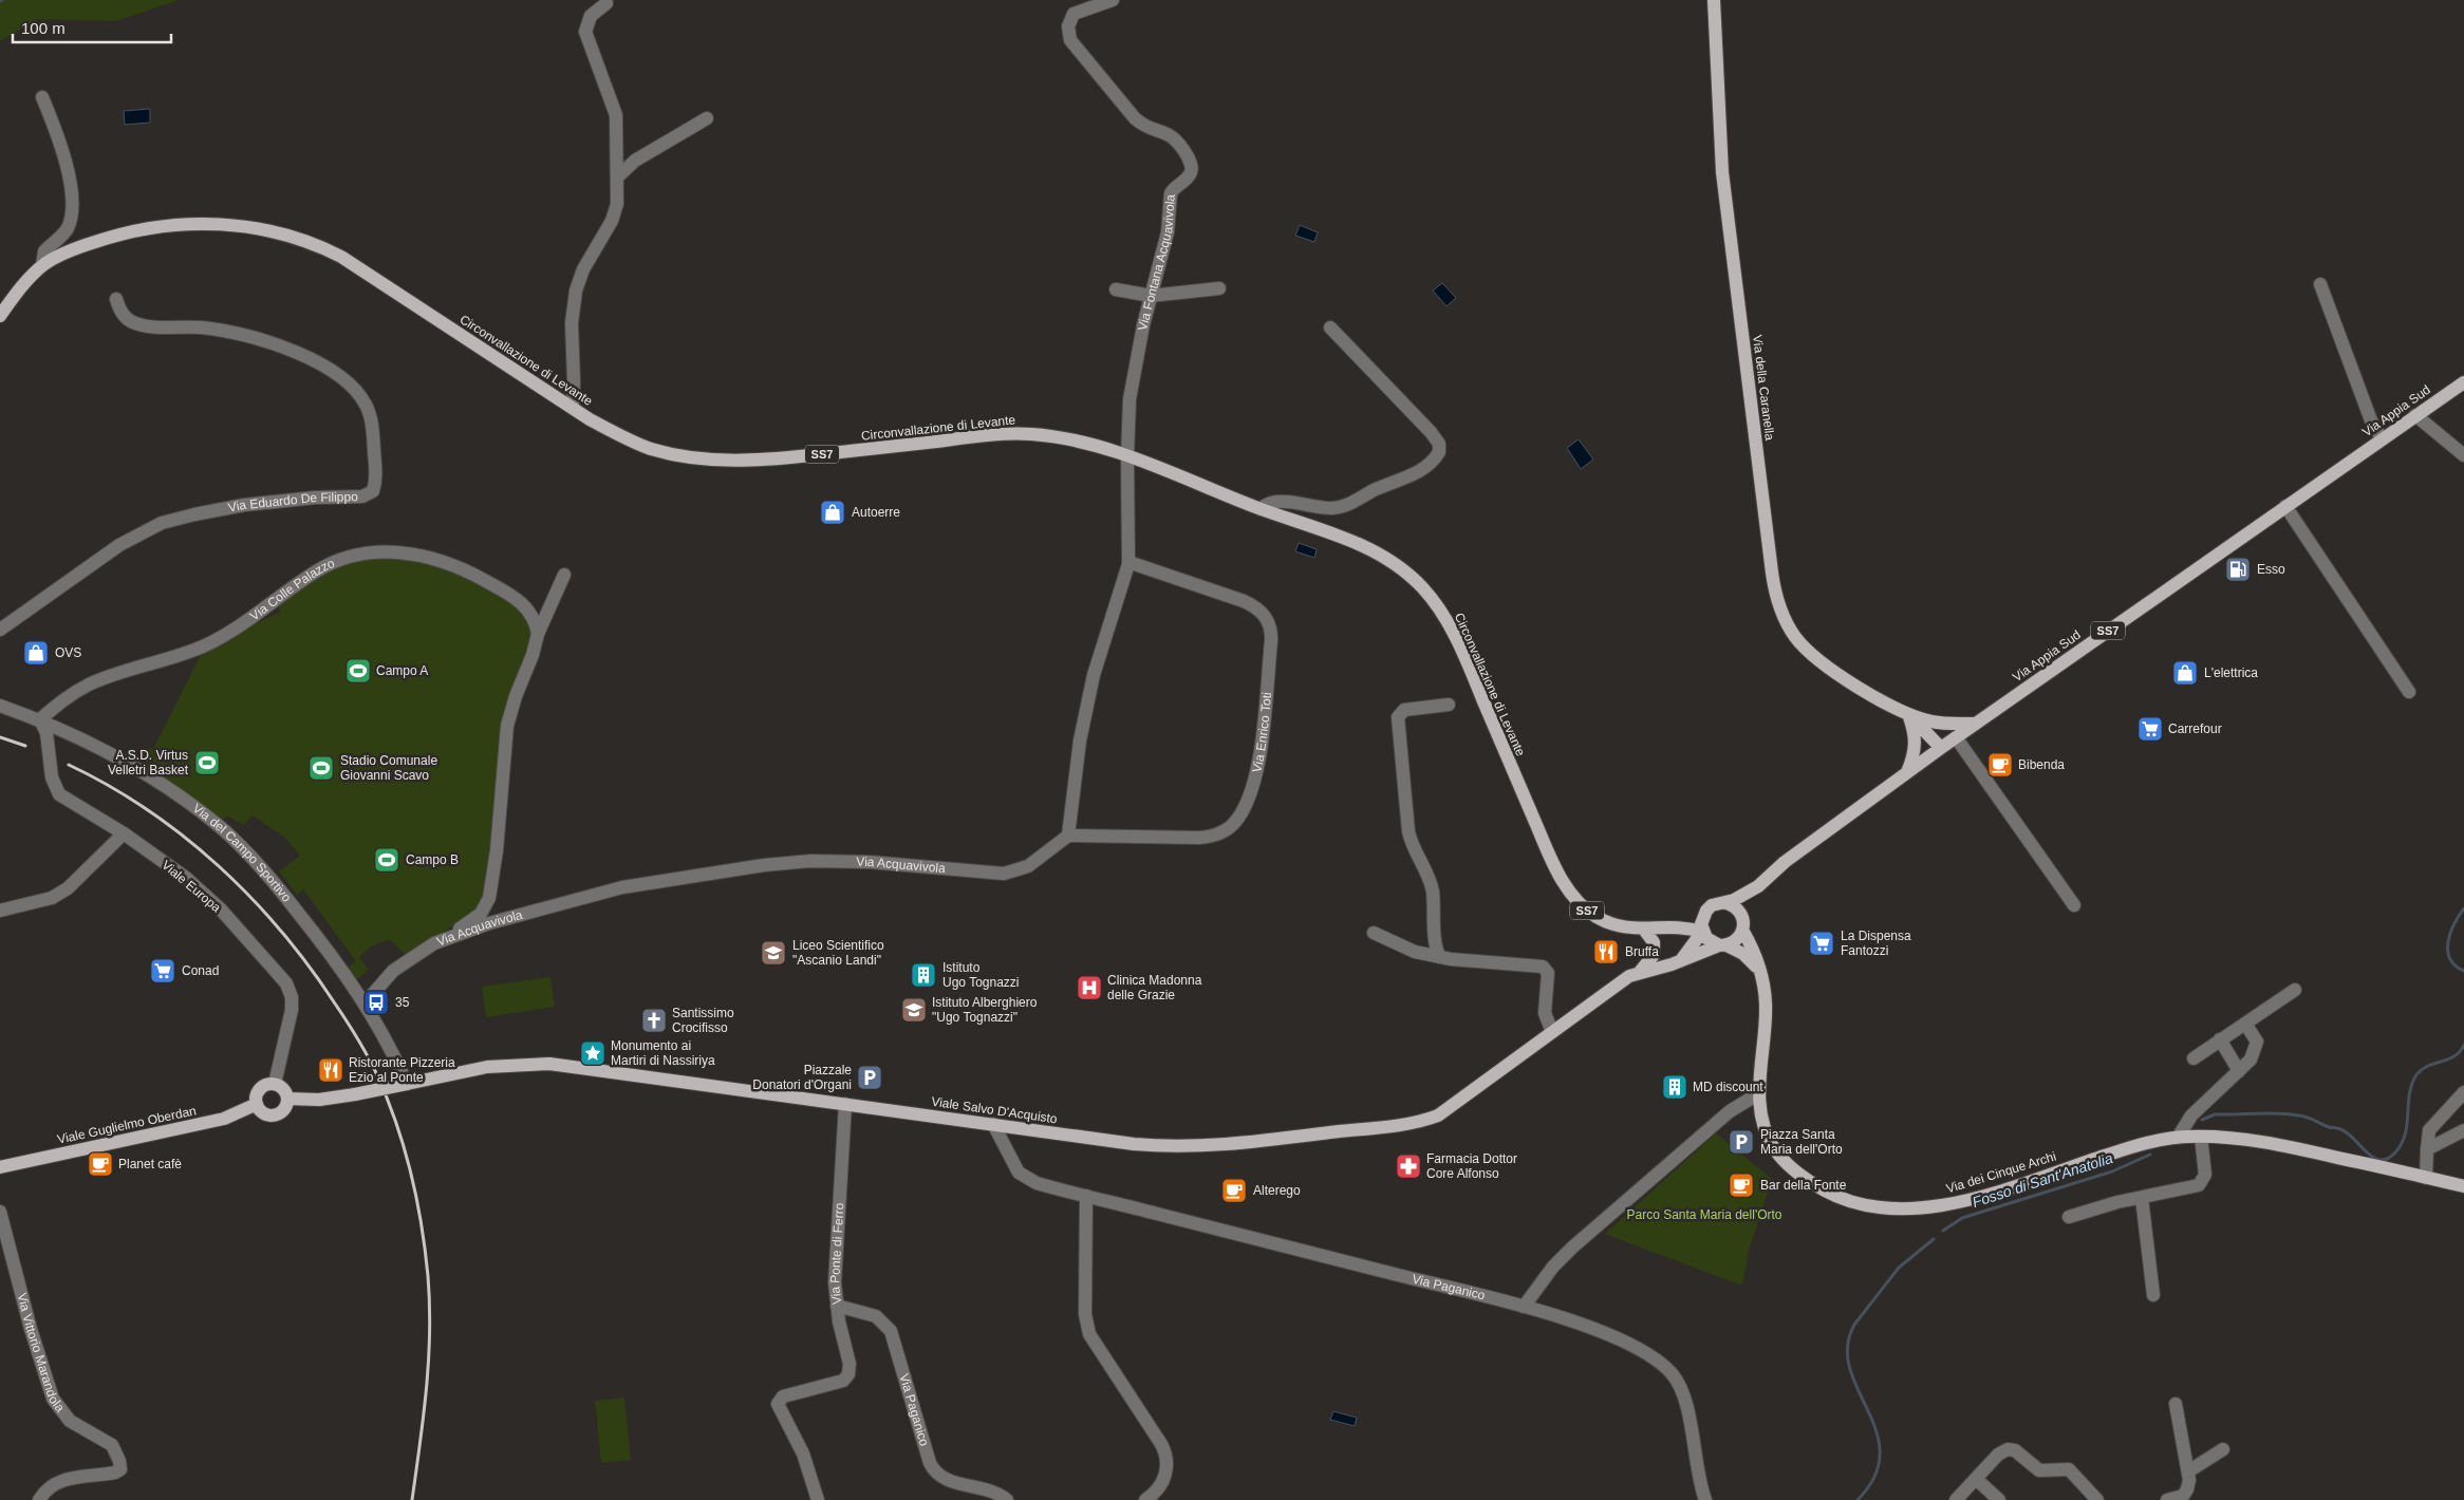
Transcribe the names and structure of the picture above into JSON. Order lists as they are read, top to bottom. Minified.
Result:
{"streets":{"main road":["Circonvallazione di Levante","Via della Caranella","Via Appia Sud","SS7","Viale Salvo D'Acquisto","Viale Guglielmo Oberdan","Via dei Cinque Archi"],"street":["Via Fontana Acquavivola","Via Eduardo De Filippo","Via Colle Palazzo","Via Enrico Toti","Via del Campo Sportivo","Via Acquavivola","Viale Europa","Via Ponte di Ferro","Via Paganico","Via Vittorio Marandola"]},"crossings":[["Via Fontana Acquavivola","Circonvallazione di Levante"],["Circonvallazione di Levante","Via Appia Sud"],["Circonvallazione di Levante","SS7"],["Circonvallazione di Levante","Viale Salvo D'Acquisto"],["Circonvallazione di Levante","Via dei Cinque Archi"],["Via della Caranella","Via Appia Sud"],["Via Appia Sud","SS7"],["Via Appia Sud","Viale Salvo D'Acquisto"],["Via Appia Sud","Via dei Cinque Archi"],["SS7","Viale Salvo D'Acquisto"],["SS7","Via dei Cinque Archi"],["Via Colle Palazzo","Via del Campo Sportivo"],["Via Colle Palazzo","Viale Europa"],["Via Enrico Toti","Via Acquavivola"],["Via del Campo Sportivo","Via Acquavivola"],["Via del Campo Sportivo","Viale Europa"],["Via del Campo Sportivo","Viale Salvo D'Acquisto"],["Viale Europa","Viale Guglielmo Oberdan"],["Viale Salvo D'Acquisto","Via dei Cinque Archi"],["Viale Salvo D'Acquisto","Via Ponte di Ferro"],["Viale Salvo D'Acquisto","Via Paganico"],["Via Ponte di Ferro","Via Paganico"]],"water":["Fosso di Sant'Anatolia"],"parks":["Parco Santa Maria dell'Orto"],"places":{"shop":["Autoerre","OVS","L'elettrica"],"fuel station":["Esso"],"sports":["Campo A","A.S.D. Virtus Velletri Basket","Stadio Comunale Giovanni Scavo","Campo B"],"supermarket":["Carrefour","La Dispensa Fantozzi","Conad"],"cafe":["Bibenda","Planet cafè","Bar della Fonte","Alterego"],"restaurant":["Bruffa","Ristorante Pizzeria Ezio al Ponte"],"school or university":["Liceo Scientifico \"Ascanio Landi\"","Istituto Alberghiero \"Ugo Tognazzi\""],"building":["Istituto Ugo Tognazzi","MD discount"],"hospital":["Clinica Madonna delle Grazie"],"bus stop":["35"],"church":["Santissimo Crocifisso"],"place":["Monumento ai Martiri di Nassiriya"],"parking":["Piazzale Donatori d'Organi","Piazza Santa Maria dell'Orto"],"pharmacy":["Farmacia Dottor Core Alfonso"]},"scale_bar":"100 m"}
